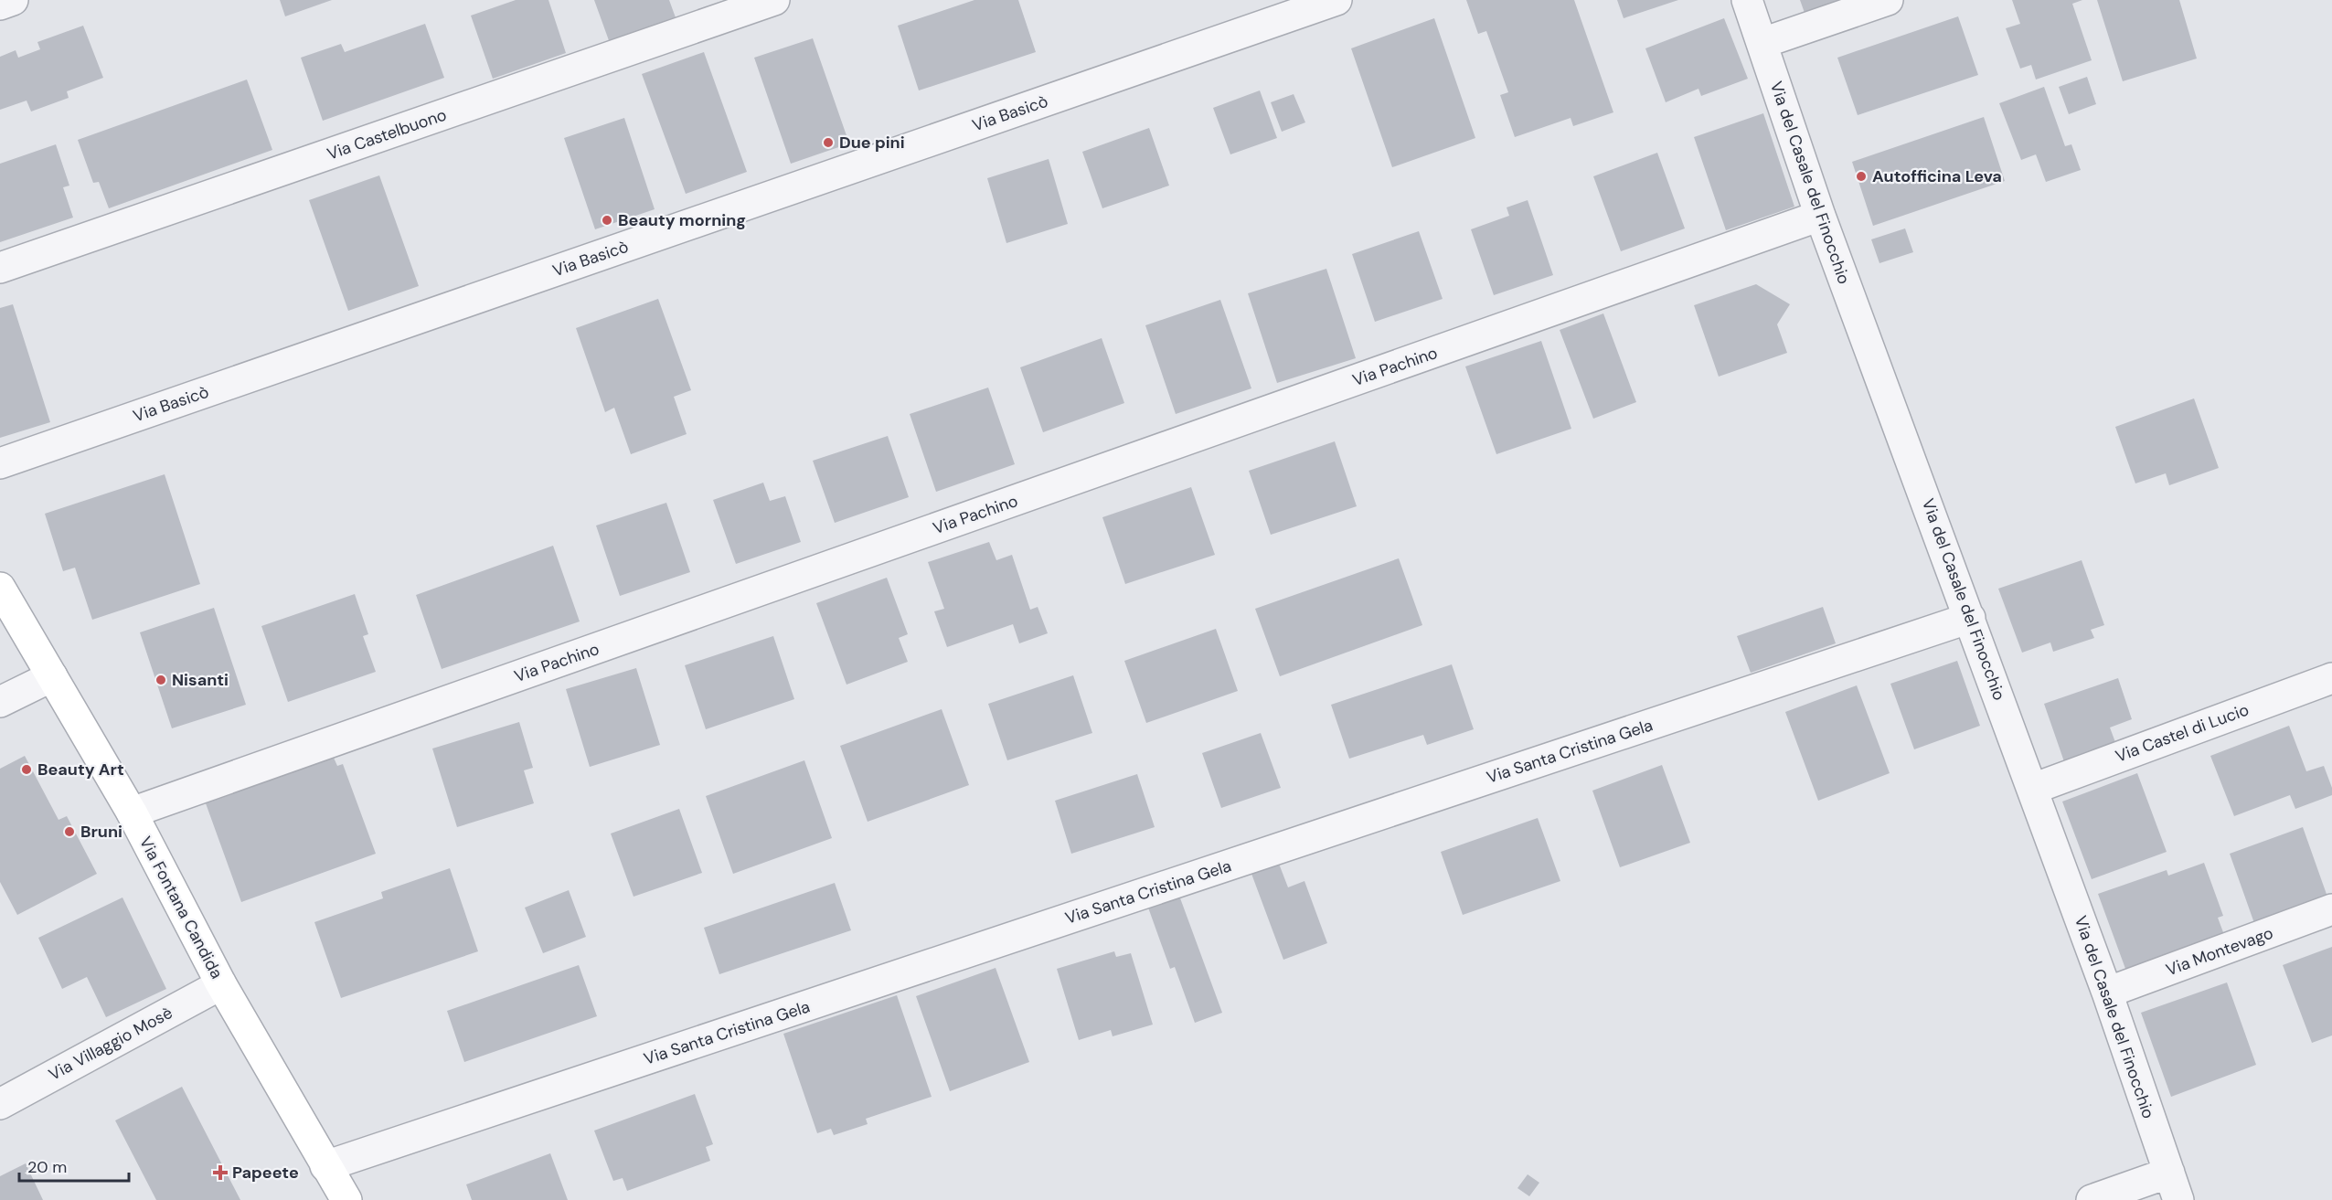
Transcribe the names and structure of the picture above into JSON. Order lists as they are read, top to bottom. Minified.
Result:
{"streets":{"main road":["Via Fontana Candida"],"street":["Via Basicò","Via Castelbuono","Via del Casale del Finocchio","Via Pachino","Via Castel di Lucio","Via Santa Cristina Gela","Via Montevago","Via Villaggio Mosè"]},"crossings":[["Via del Casale del Finocchio","Via Pachino"],["Via del Casale del Finocchio","Via Castel di Lucio"],["Via del Casale del Finocchio","Via Santa Cristina Gela"],["Via del Casale del Finocchio","Via Montevago"],["Via Pachino","Via Fontana Candida"],["Via Santa Cristina Gela","Via Fontana Candida"],["Via Fontana Candida","Via Villaggio Mosè"]],"places":{"other":["Due pini","Autofficina Leva","Beauty morning","Nisanti","Beauty Art","Bruni"],"health":["Papeete"]},"scale_bar":"20 m"}
